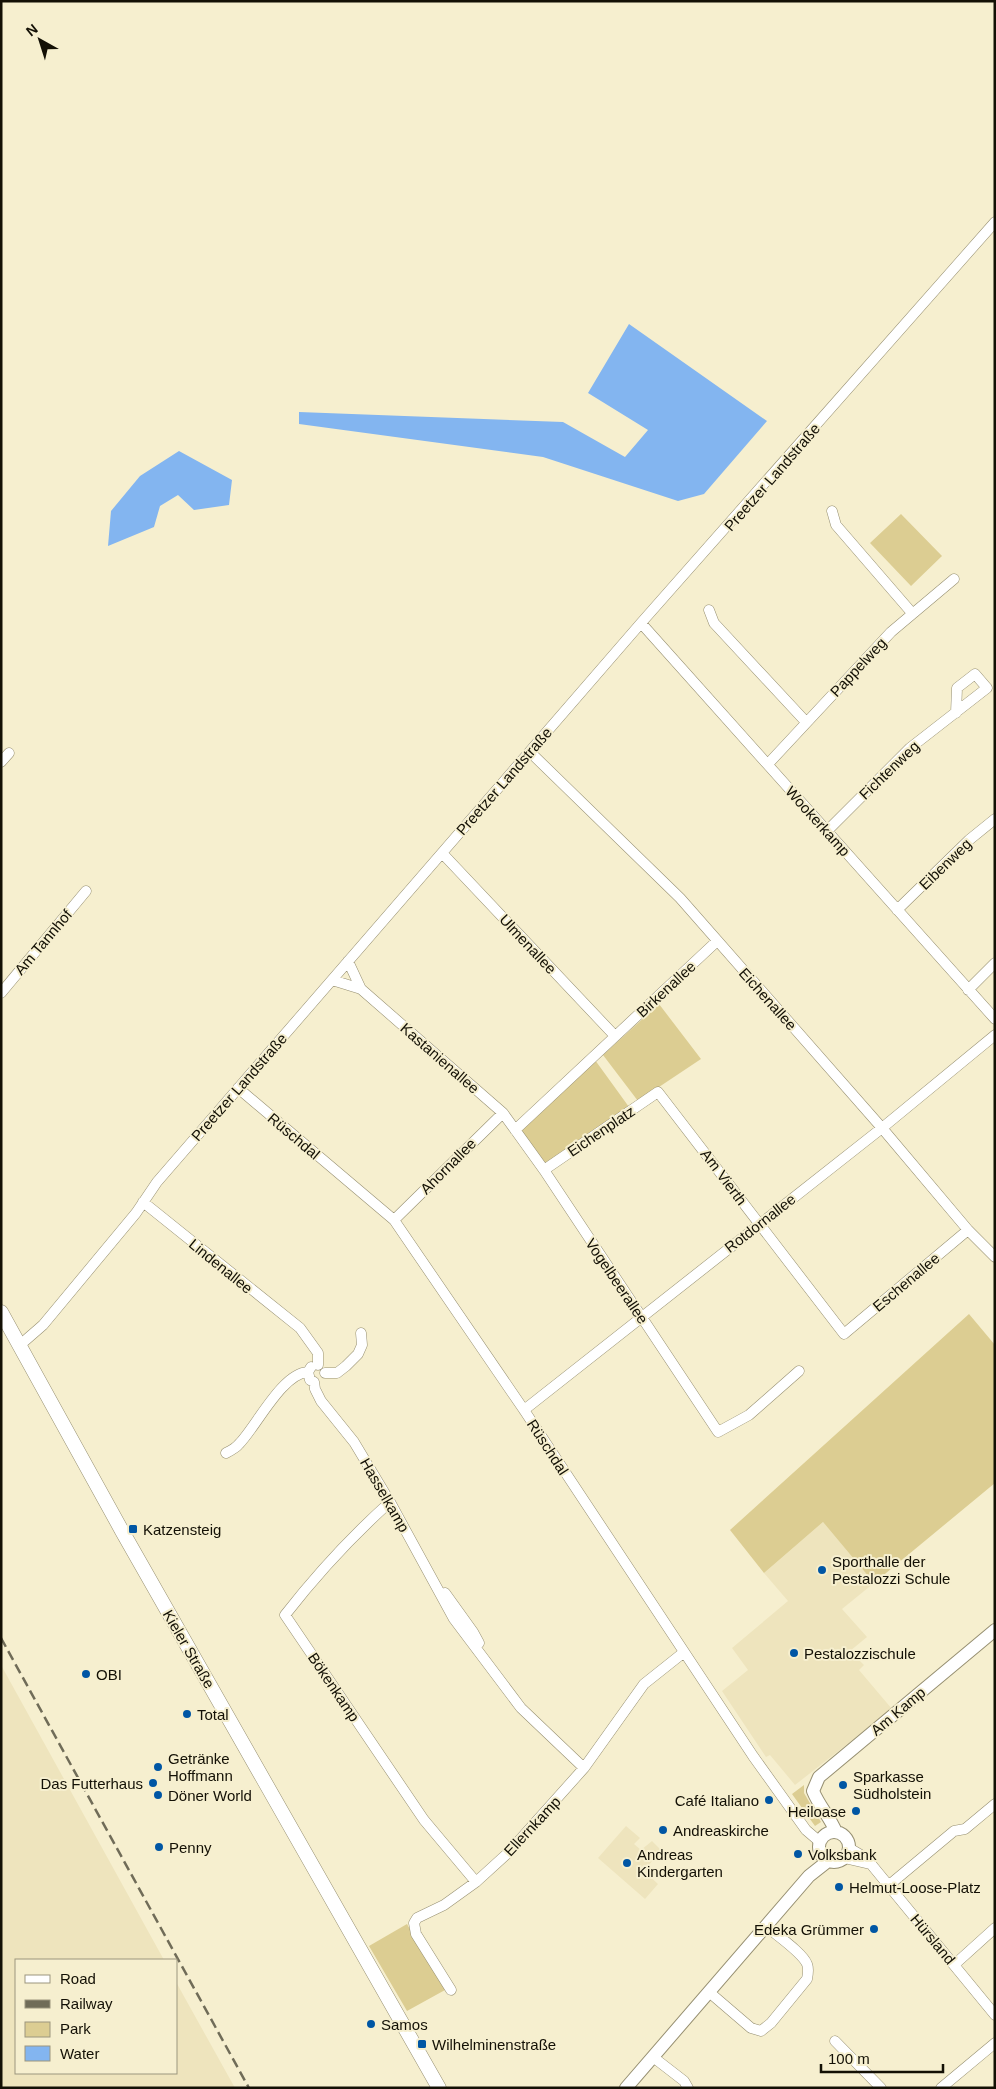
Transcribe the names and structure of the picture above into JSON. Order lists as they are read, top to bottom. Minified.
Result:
{"streets":{"main road":["Kieler Straße"],"street":["Preetzer Landstraße","Pappelweg","Fichtenweg","Wookerkamp","Eibenweg","Am Tannhof","Ulmenallee","Birkenallee","Eichenallee","Kastanienallee","Eichenplatz","Rüschdal","Ahornallee","Am Vierth","Rotdornallee","Lindenallee","Vogelbeerallee","Eschenallee","Hasselkamp","Bökenkamp","Am Kamp","Ellernkamp","Hürsland"]},"crossings":[["Preetzer Landstraße","Wookerkamp"],["Preetzer Landstraße","Ulmenallee"],["Preetzer Landstraße","Eichenallee"],["Preetzer Landstraße","Kastanienallee"],["Preetzer Landstraße","Rüschdal"],["Preetzer Landstraße","Lindenallee"],["Preetzer Landstraße","Kieler Straße"],["Pappelweg","Wookerkamp"],["Fichtenweg","Wookerkamp"],["Wookerkamp","Eibenweg"],["Ulmenallee","Birkenallee"],["Birkenallee","Eichenallee"],["Eichenallee","Rotdornallee"],["Eichenallee","Eschenallee"],["Kastanienallee","Ahornallee"],["Kastanienallee","Vogelbeerallee"],["Eichenplatz","Am Vierth"],["Eichenplatz","Vogelbeerallee"],["Rüschdal","Ahornallee"],["Rüschdal","Rotdornallee"],["Rüschdal","Am Kamp"],["Rüschdal","Ellernkamp"],["Am Vierth","Rotdornallee"],["Am Vierth","Eschenallee"],["Rotdornallee","Vogelbeerallee"],["Lindenallee","Hasselkamp"],["Hasselkamp","Bökenkamp"],["Hasselkamp","Ellernkamp"],["Bökenkamp","Ellernkamp"]],"places":{"transit":["Katzensteig","Wilhelminenstraße"],"other":["Sporthalle der Pestalozzi Schule","Pestalozzischule","OBI","Total","Getränke Hoffmann","Das Futterhaus","Sparkasse Südholstein","Döner World","Café Italiano","Heiloase","Andreaskirche","Penny","Volksbank","Andreas Kindergarten","Helmut-Loose-Platz","Edeka Grümmer","Samos"]},"legend":["Road","Railway","Park","Water"],"scale_bar":"100 m","north":"top left"}
